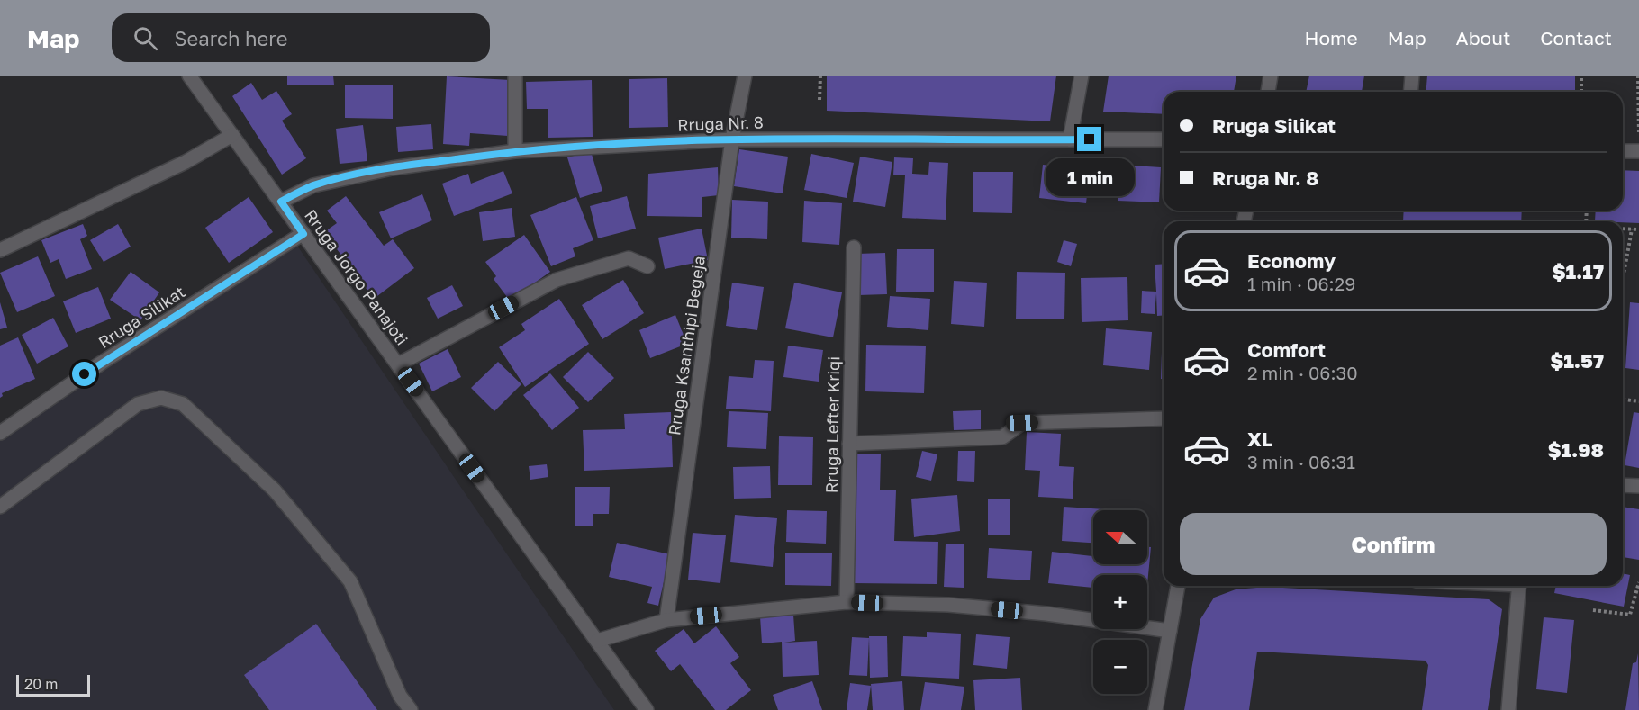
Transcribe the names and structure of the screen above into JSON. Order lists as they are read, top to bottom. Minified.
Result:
{"streets":{"street":["Rruga Nr. 8","Rruga Jorgo Panajoti","Rruga Silikat","Rruga Ksanthipi Begeja","Rruga Lefter Kriqi"]},"crossings":[["Rruga Nr. 8","Rruga Jorgo Panajoti"],["Rruga Nr. 8","Rruga Ksanthipi Begeja"],["Rruga Jorgo Panajoti","Rruga Silikat"]],"scale_bar":"20 m","north":"left","page":{"header":"Map","search":"Search here","nav":["Home","Map","About","Contact"],"banner":["Rruga Silikat","Rruga Nr. 8"],"bubble":"1 min","list":[{"name":"Economy","note":"1 min · 06:29","value":"$1.17"},{"name":"Comfort","note":"2 min · 06:30","value":"$1.57"},{"name":"XL","note":"3 min · 06:31","value":"$1.98"}],"buttons":"Confirm","map_buttons":["+","−"],"scale":"20 m"}}
